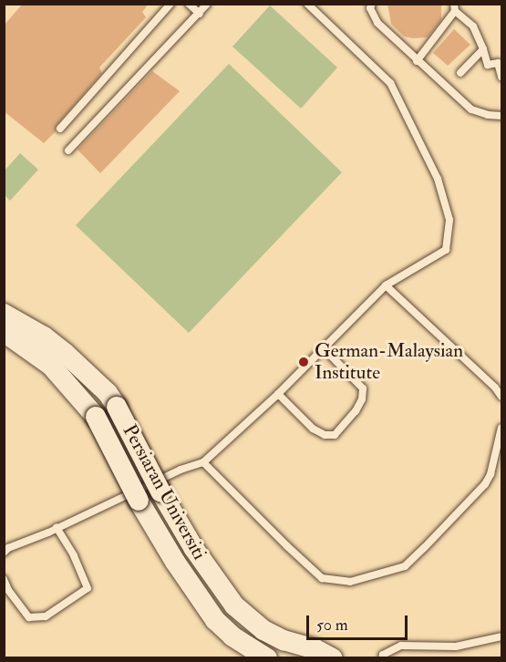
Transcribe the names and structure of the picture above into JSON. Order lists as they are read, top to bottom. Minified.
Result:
{"streets":{"street":["Persiaran Universiti"]},"places":["German-Malaysian Institute"],"scale_bar":"50 m"}
